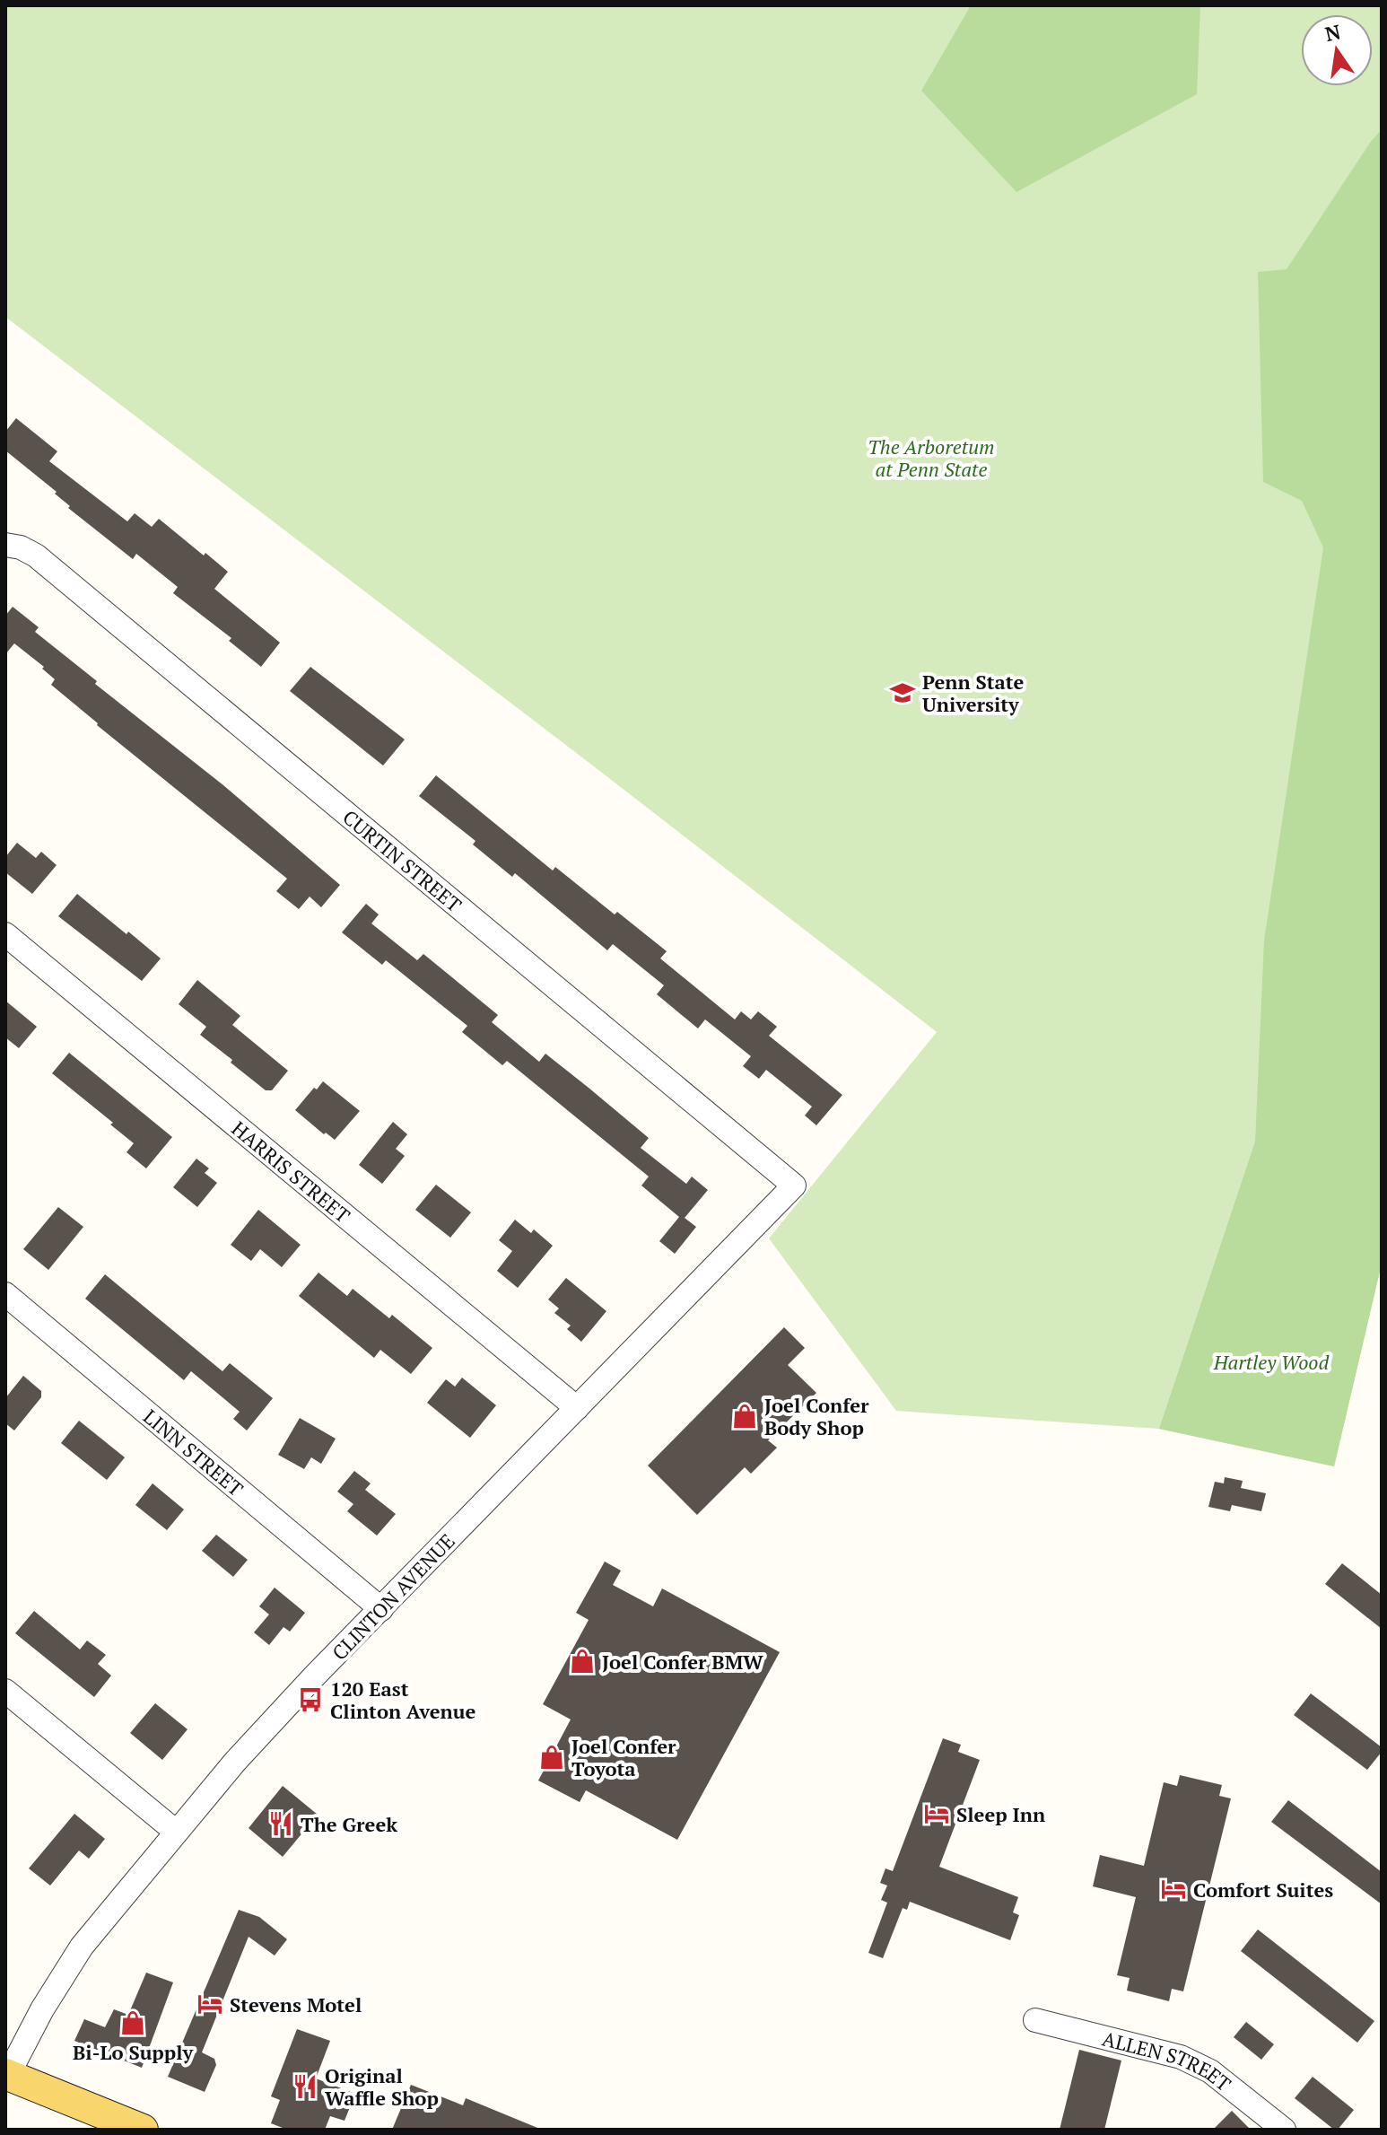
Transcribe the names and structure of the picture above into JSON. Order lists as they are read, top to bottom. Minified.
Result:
{"streets":{"street":["CURTIN STREET","HARRIS STREET","LINN STREET","CLINTON AVENUE","ALLEN STREET"]},"crossings":[["CURTIN STREET","CLINTON AVENUE"],["HARRIS STREET","CLINTON AVENUE"],["LINN STREET","CLINTON AVENUE"]],"parks":["The Arboretum at Penn State","Hartley Wood"],"places":{"school or university":["Penn State University"],"shop":["Joel Confer Body Shop","Joel Confer BMW","Joel Confer Toyota","Bi-Lo Supply"],"bus stop":["120 East Clinton Avenue"],"hotel":["Sleep Inn","Comfort Suites","Stevens Motel"],"restaurant":["The Greek","Original Waffle Shop"]},"north":"top"}
